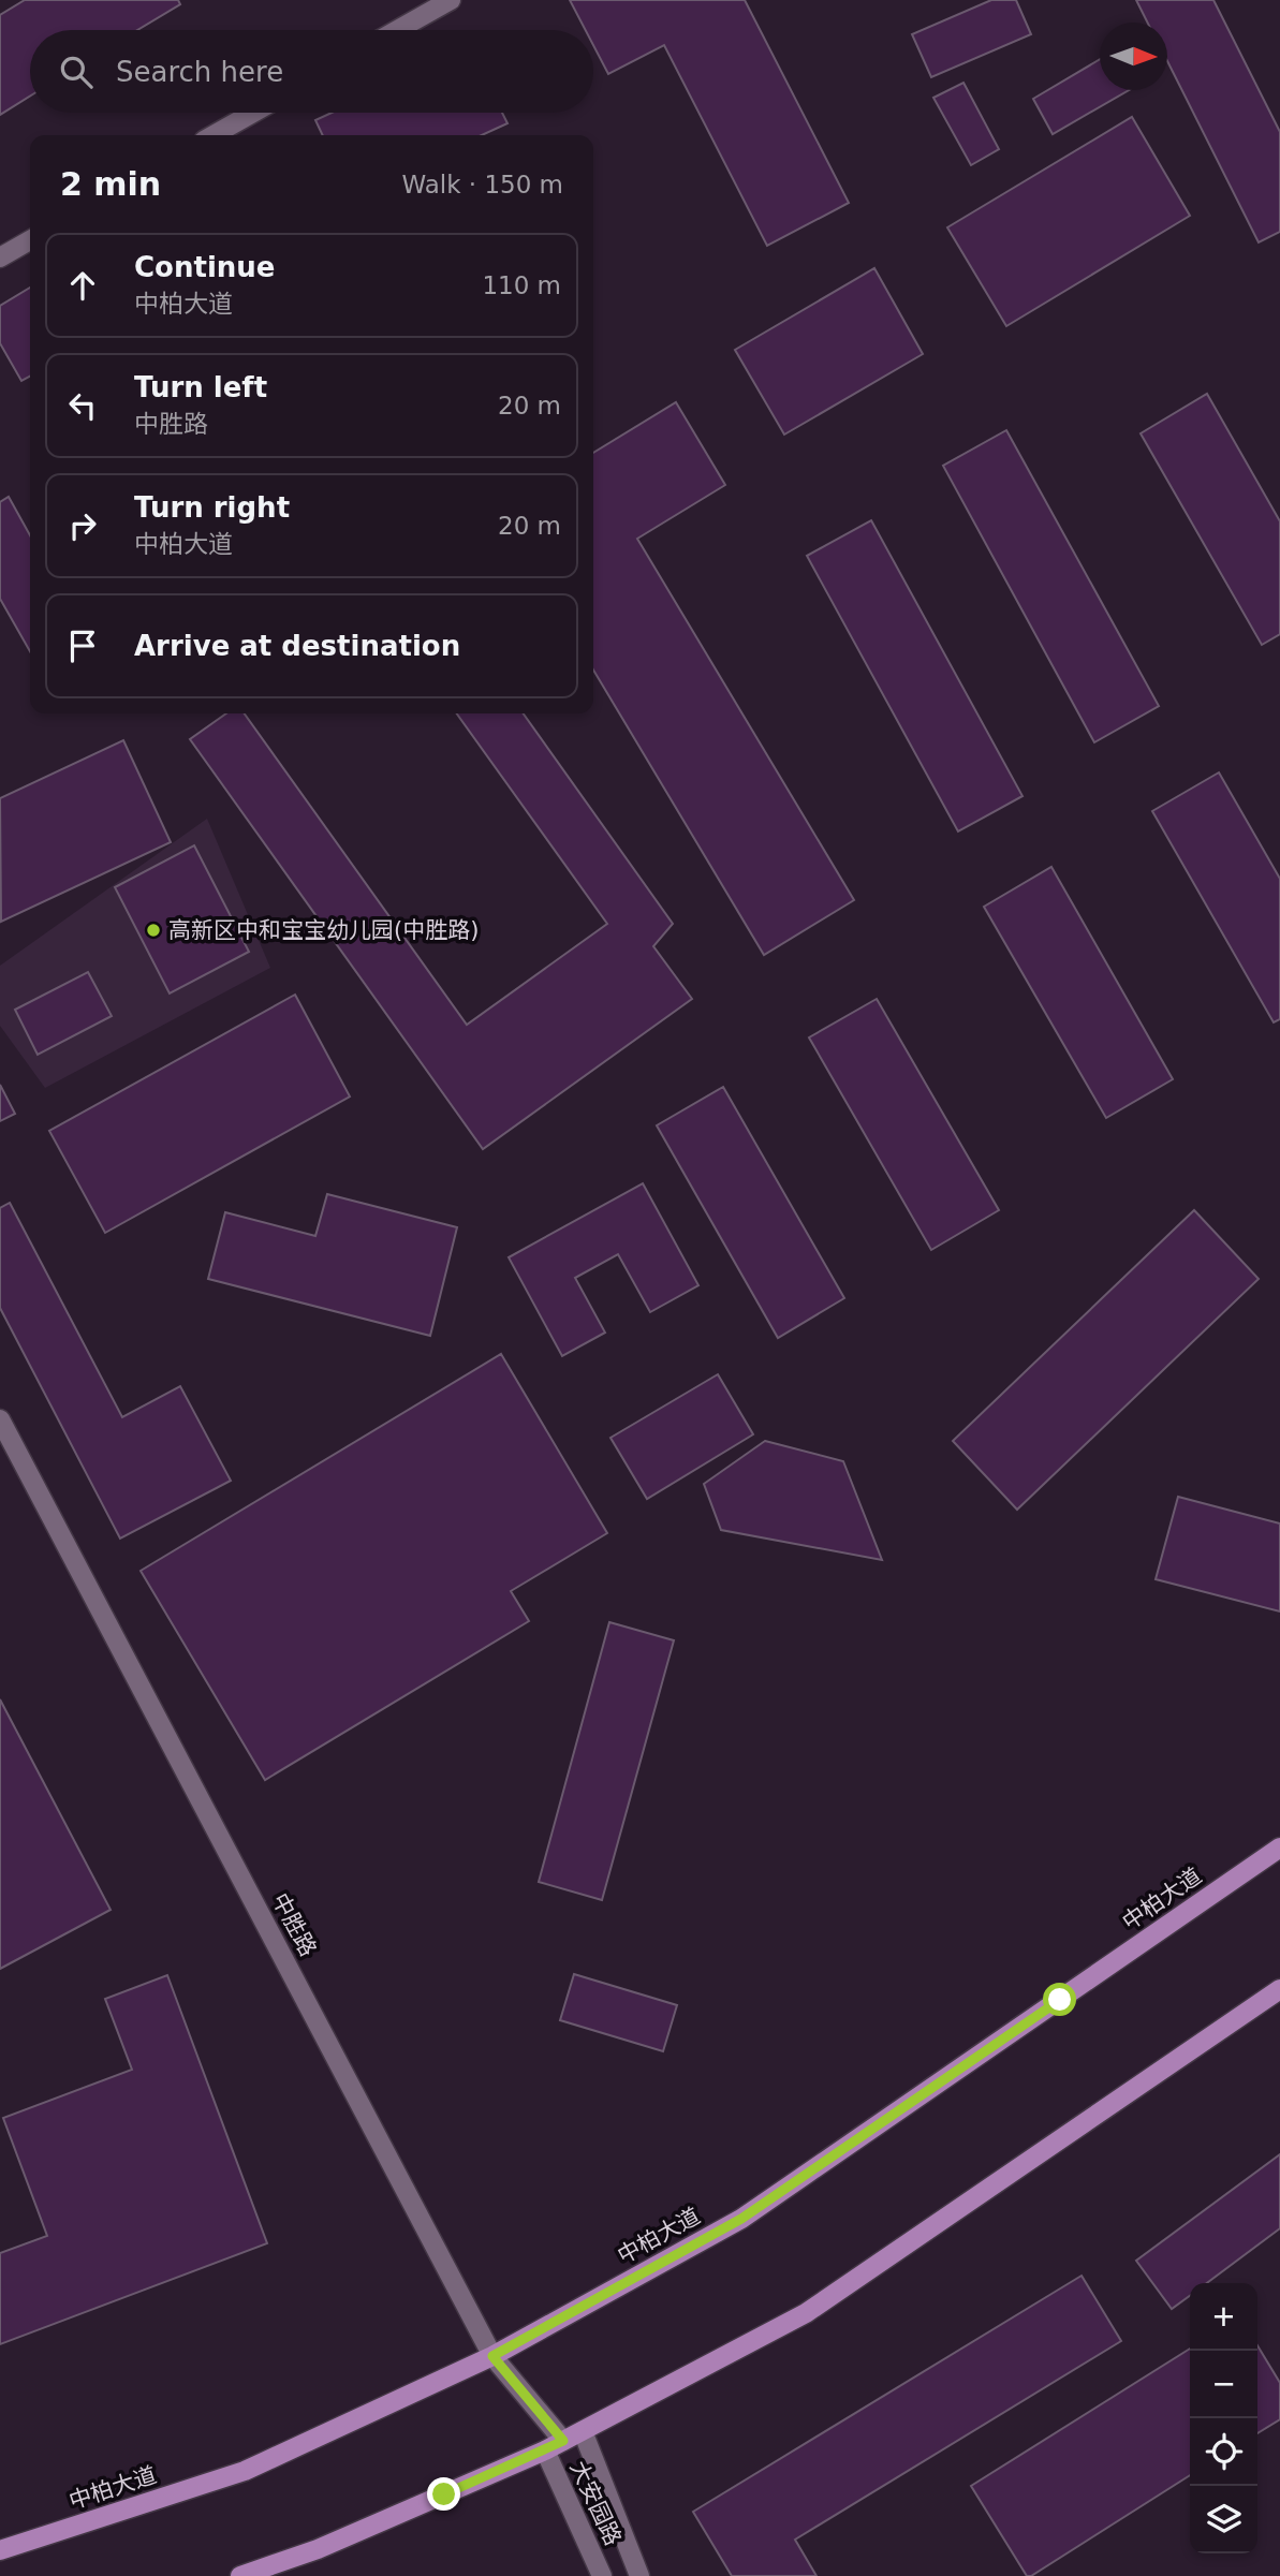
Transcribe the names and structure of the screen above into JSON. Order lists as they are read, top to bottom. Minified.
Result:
{"streets":{"main road":["中柏大道"],"street":["中胜路","大安园路"]},"crossings":[["中柏大道","中胜路"]],"places":["高新区中和宝宝幼儿园(中胜路)"],"north":"right","page":{"search":"Search here","heading":["2 min","Walk · 150 m"],"list":[["Continue","中柏大道","110 m"],["Turn left","中胜路","20 m"],["Turn right","中柏大道","20 m"],"Arrive at destination"],"map_buttons":["+","−"]}}
